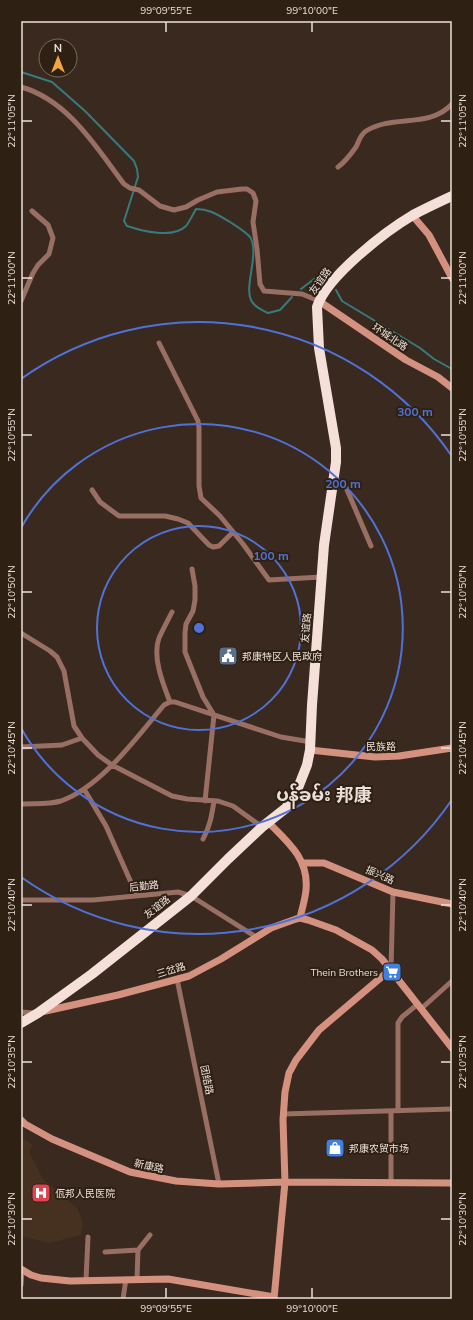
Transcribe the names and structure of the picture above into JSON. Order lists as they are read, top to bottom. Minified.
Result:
{"streets":{"highway":["友谊路"],"main road":["环城北路","民族路","振兴路","三岔路","新康路"],"street":["后勤路","团结路"]},"crossings":[["友谊路","环城北路"],["友谊路","民族路"],["友谊路","后勤路"],["友谊路","三岔路"],["后勤路","三岔路"],["三岔路","团结路"],["团结路","新康路"]],"districts":["ပန်ခမ်း 邦康"],"places":{"public building":["邦康特区人民政府"],"supermarket":["Thein Brothers"],"shop":["邦康农贸市场"],"hospital":["佤邦人民医院"]},"north":"top","coordinates":["99°09'55\"E","99°10'00\"E","22°11'05\"N","22°11'00\"N","22°10'55\"N","22°10'50\"N","22°10'45\"N","22°10'40\"N","22°10'35\"N","22°10'30\"N"],"rings":["300 m","200 m","100 m"]}
